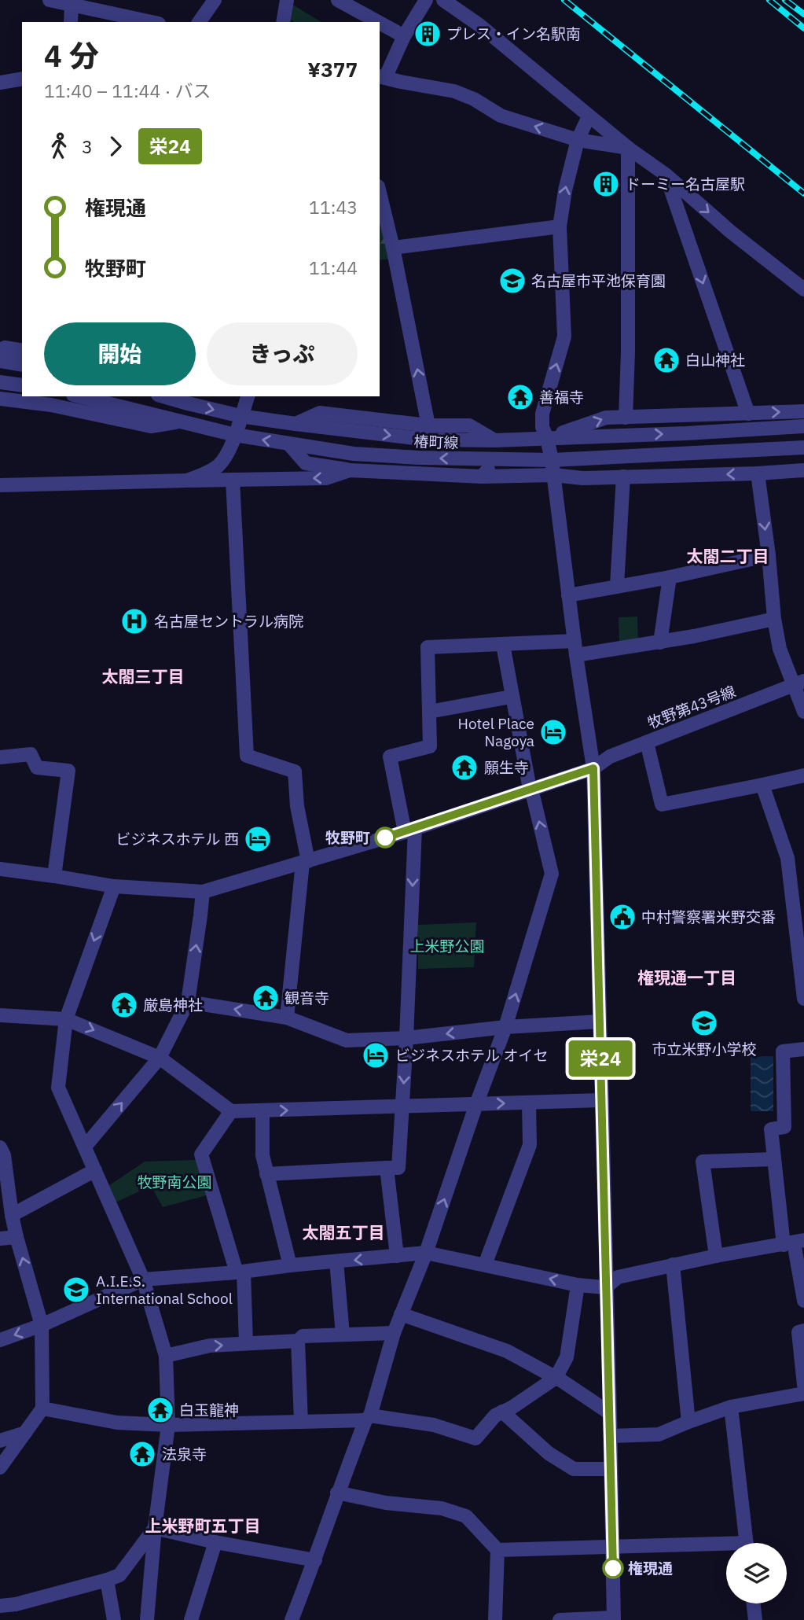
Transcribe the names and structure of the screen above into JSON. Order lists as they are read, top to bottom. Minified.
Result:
{"streets":{"street":["椿町線","牧野第43号線"]},"districts":["太閤二丁目","太閤三丁目","権現通一丁目","太閤五丁目","上米野町五丁目"],"parks":["上米野公園","牧野南公園"],"places":{"building":["プレス・イン名駅南","ドーミー名古屋駅"],"school or university":["名古屋市平池保育園","市立米野小学校","A.I.E.S. International School"],"temple":["白山神社","善福寺","願生寺","観音寺","厳島神社","白玉龍神","法泉寺"],"hospital":["名古屋セントラル病院"],"hotel":["Hotel Place Nagoya","ビジネスホテル 西","ビジネスホテル オイセ"],"other":["牧野町","権現通"],"public building":["中村警察署米野交番"]},"lines":["bus line 栄24"],"page":{"on_map":"栄24","heading":["4 分","11:40 – 11:44 · バス","¥377"],"legs":["3","栄24"],"list":[{"name":"権現通","value":"11:43"},{"name":"牧野町","value":"11:44"}],"buttons":["開始","きっぷ"]}}
